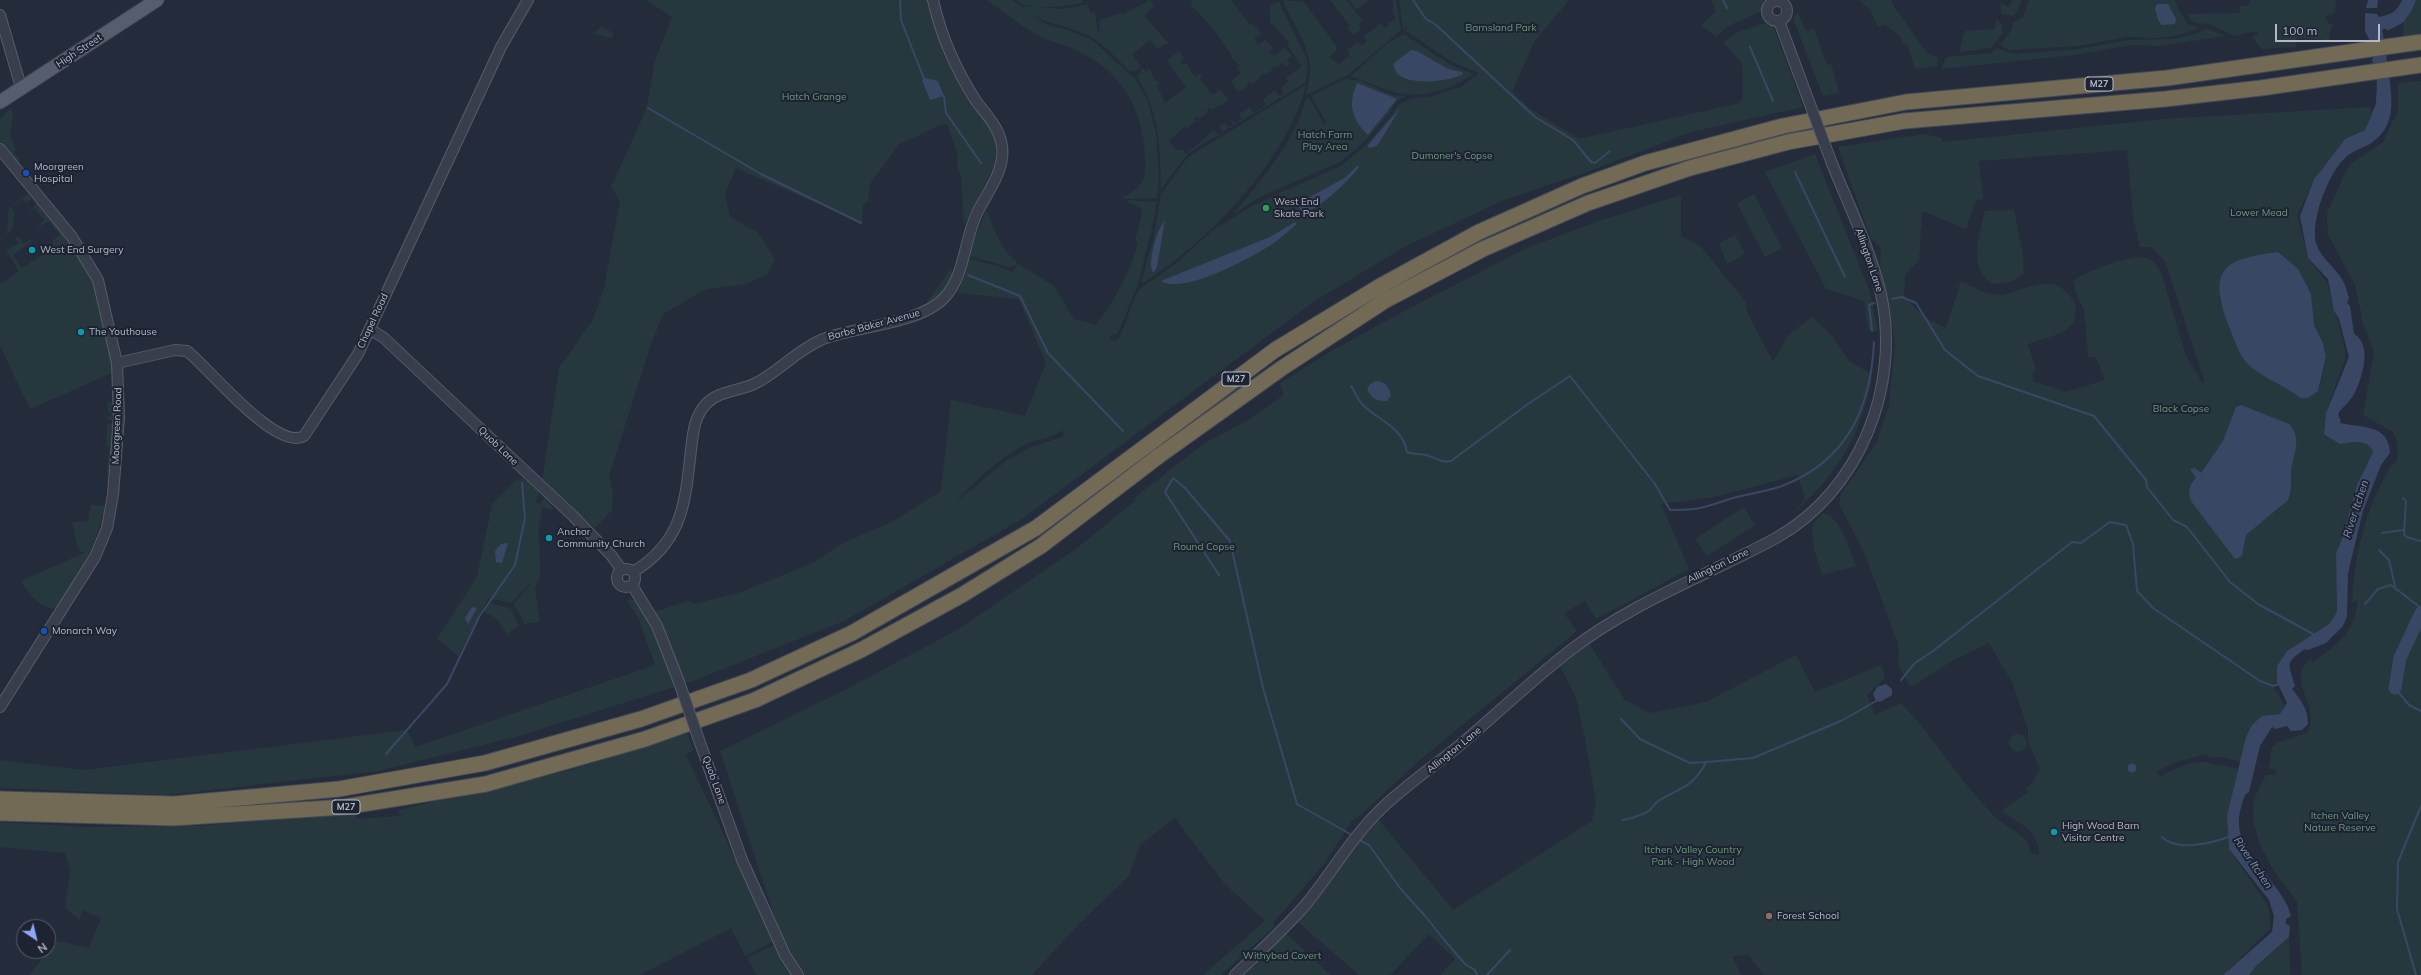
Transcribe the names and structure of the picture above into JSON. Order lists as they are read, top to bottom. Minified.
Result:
{"streets":{"highway":["M27"],"main road":["High Street"],"street":["Allington Lane","Chapel Road","Barbe Baker Avenue","Moorgreen Road","Quob Lane"]},"crossings":[["Chapel Road","Moorgreen Road"],["Chapel Road","Quob Lane"],["Barbe Baker Avenue","Quob Lane"]],"water":["River Itchen"],"parks":["Barnsland Park","Hatch Grange","Hatch Farm Play Area","Dumoner's Copse","Lower Mead","Black Copse","Round Copse","Itchen Valley Nature Reserve","Itchen Valley Country Park - High Wood","Withybed Covert"],"places":["Moorgreen Hospital","West End Skate Park","West End Surgery","The Youthouse","Anchor Community Church","Monarch Way","High Wood Barn Visitor Centre","Forest School"],"scale_bar":"100 m","north":"bottom right"}
